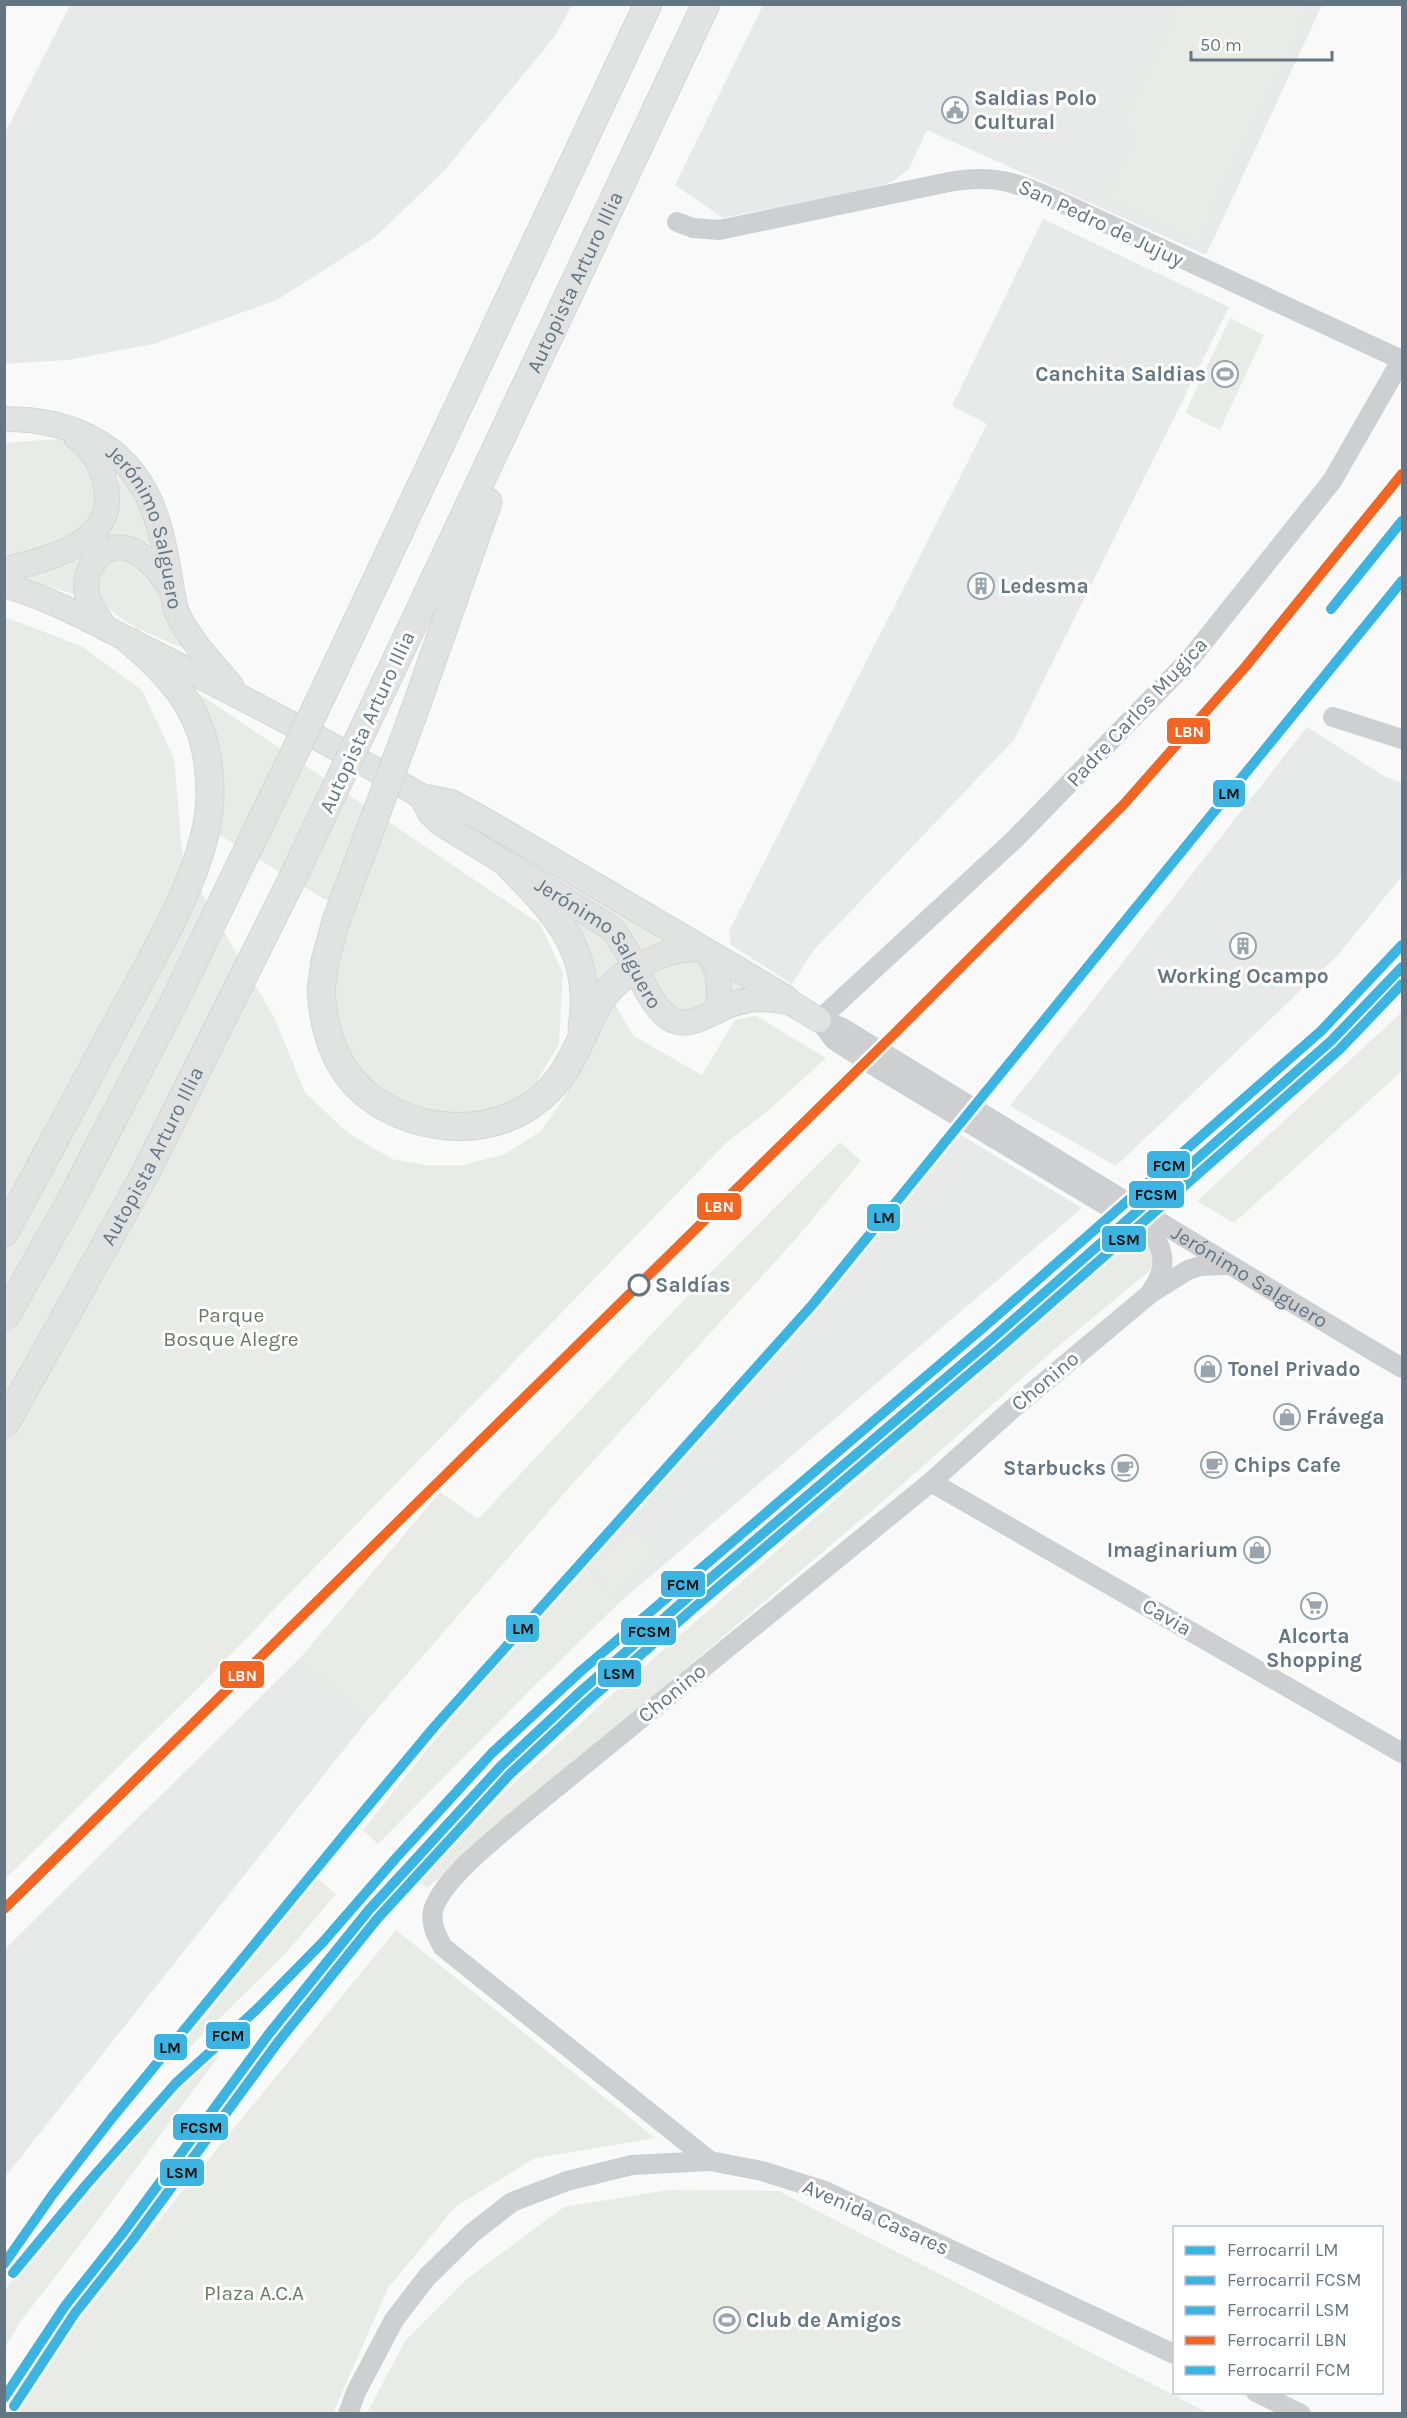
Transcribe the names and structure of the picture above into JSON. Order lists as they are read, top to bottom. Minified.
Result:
{"streets":{"highway":["Autopista Arturo Illia"],"main road":["Jerónimo Salguero"],"street":["San Pedro de Jujuy","Padre Carlos Mugica","Chonino","Cavia","Avenida Casares"]},"crossings":[["San Pedro de Jujuy","Padre Carlos Mugica"],["Jerónimo Salguero","Padre Carlos Mugica"],["Jerónimo Salguero","Chonino"],["Chonino","Cavia"],["Chonino","Avenida Casares"]],"parks":["Parque Bosque Alegre","Plaza A.C.A"],"places":{"public building":["Saldias Polo Cultural"],"sports":["Canchita Saldias","Club de Amigos"],"building":["Ledesma","Working Ocampo"],"other":["Saldías"],"shop":["Tonel Privado","Frávega","Imaginarium"],"cafe":["Chips Cafe","Starbucks"],"supermarket":["Alcorta Shopping"]},"lines":["rail line LBN","rail line LM","rail line FCM","rail line FCSM","rail line LSM"],"legend":["Ferrocarril LM","Ferrocarril FCSM","Ferrocarril LSM","Ferrocarril LBN","Ferrocarril FCM"],"scale_bar":"50 m"}
